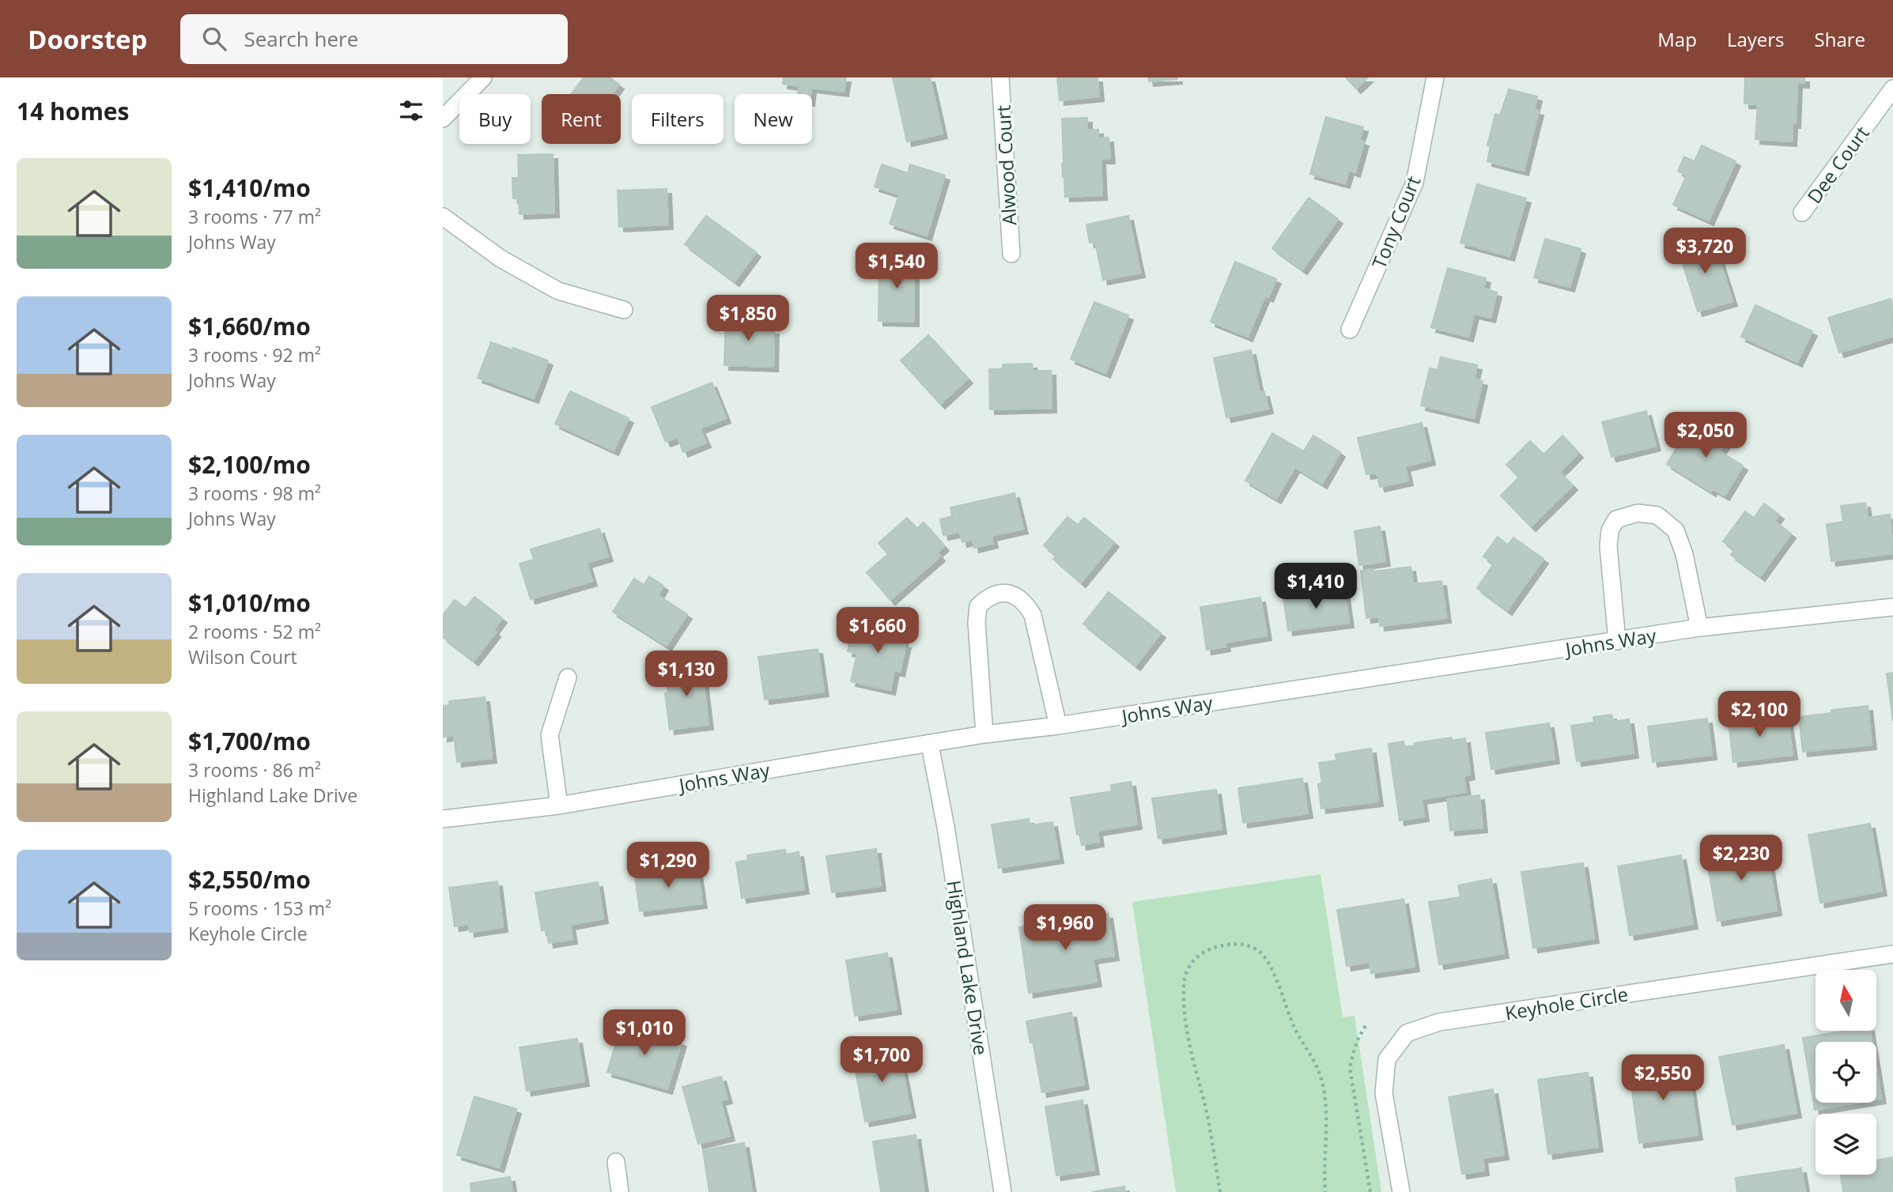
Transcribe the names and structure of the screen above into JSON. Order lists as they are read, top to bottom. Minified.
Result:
{"streets":{"street":["Dee Court","Alwood Court","Tony Court","Johns Way","Highland Lake Drive","Keyhole Circle"]},"crossings":[["Johns Way","Highland Lake Drive"]],"north":"top","page":{"header":"Doorstep","search":"Search here","nav":["Map","Layers","Share"],"heading":"14 homes","chip":["Buy","Rent","Filters","New"],"list":[{"name":"$1,410/mo","note":"3 rooms · 77 m² · Johns Way"},{"name":"$1,660/mo","note":"3 rooms · 92 m² · Johns Way"},{"name":"$2,100/mo","note":"3 rooms · 98 m² · Johns Way"},{"name":"$1,010/mo","note":"2 rooms · 52 m² · Wilson Court"},{"name":"$1,700/mo","note":"3 rooms · 86 m² · Highland Lake Drive"},{"name":"$2,550/mo","note":"5 rooms · 153 m² · Keyhole Circle"}],"price":["$3,720","$1,540","$1,850","$2,050","$1,410","$1,660","$1,130","$2,100","$2,230","$1,290","$1,960","$1,010","$1,700","$2,550"]}}
